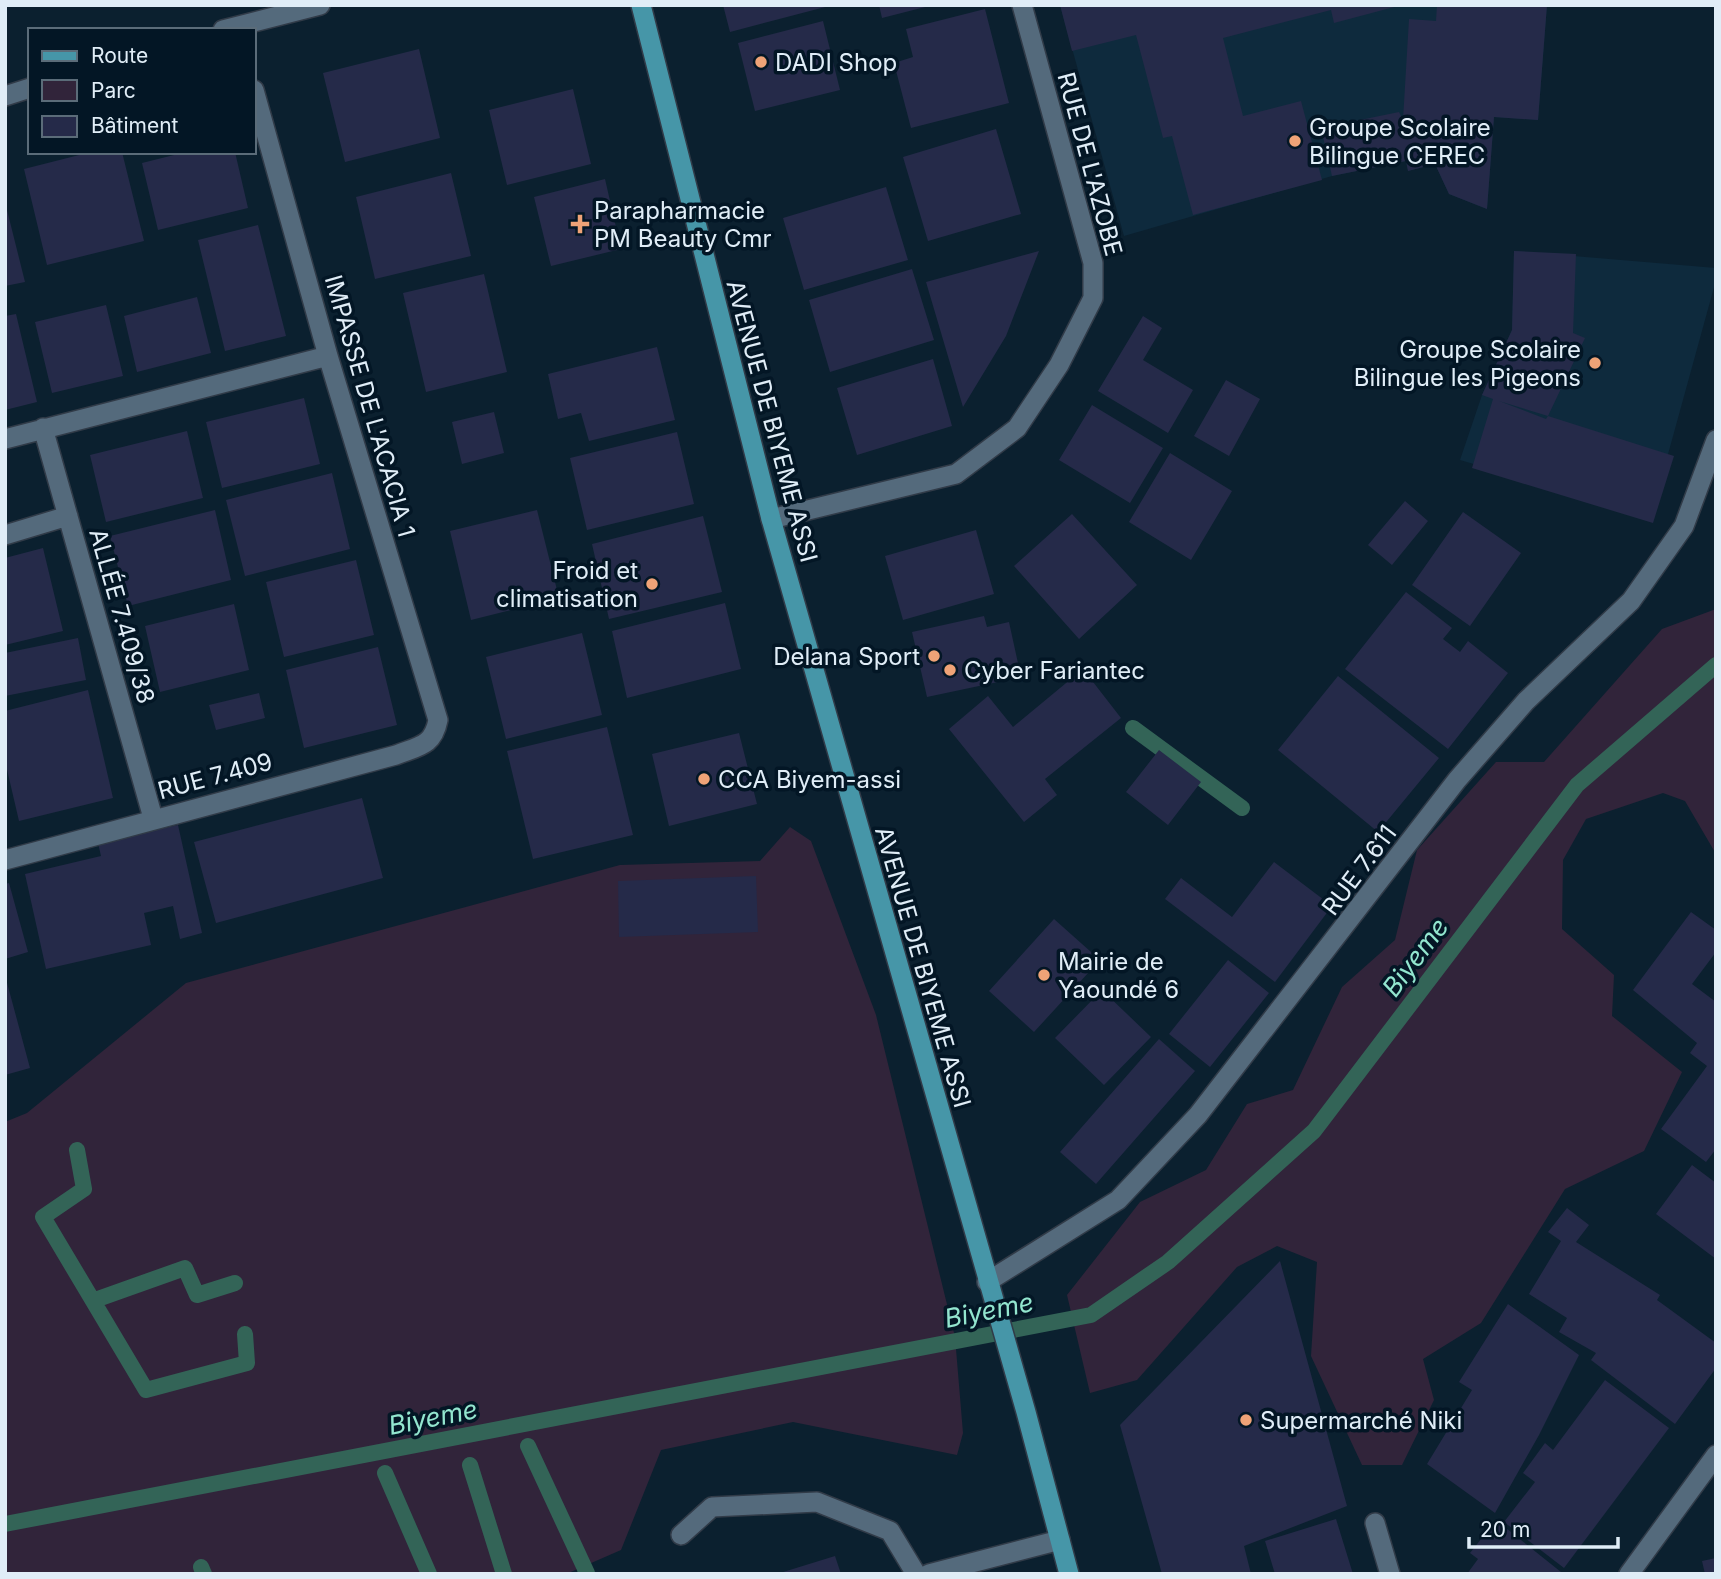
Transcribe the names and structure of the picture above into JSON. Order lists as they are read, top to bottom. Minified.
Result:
{"streets":{"main road":["AVENUE DE BIYEME ASSI"],"street":["RUE DE L'AZOBE","IMPASSE DE L'ACACIA 1","ALLÉE 7.409/38","RUE 7.409","RUE 7.611"]},"crossings":[["RUE DE L'AZOBE","AVENUE DE BIYEME ASSI"],["IMPASSE DE L'ACACIA 1","RUE 7.409"],["AVENUE DE BIYEME ASSI","RUE 7.611"],["ALLÉE 7.409/38","RUE 7.409"]],"water":["Biyeme"],"places":{"other":["DADI Shop","Groupe Scolaire Bilingue CEREC","Groupe Scolaire Bilingue les Pigeons","Froid et climatisation","Delana Sport","Cyber Fariantec","CCA Biyem-assi","Mairie de Yaoundé 6","Supermarché Niki"],"health":["Parapharmacie PM Beauty Cmr"]},"legend":["Route","Parc","Bâtiment"],"scale_bar":"20 m"}
